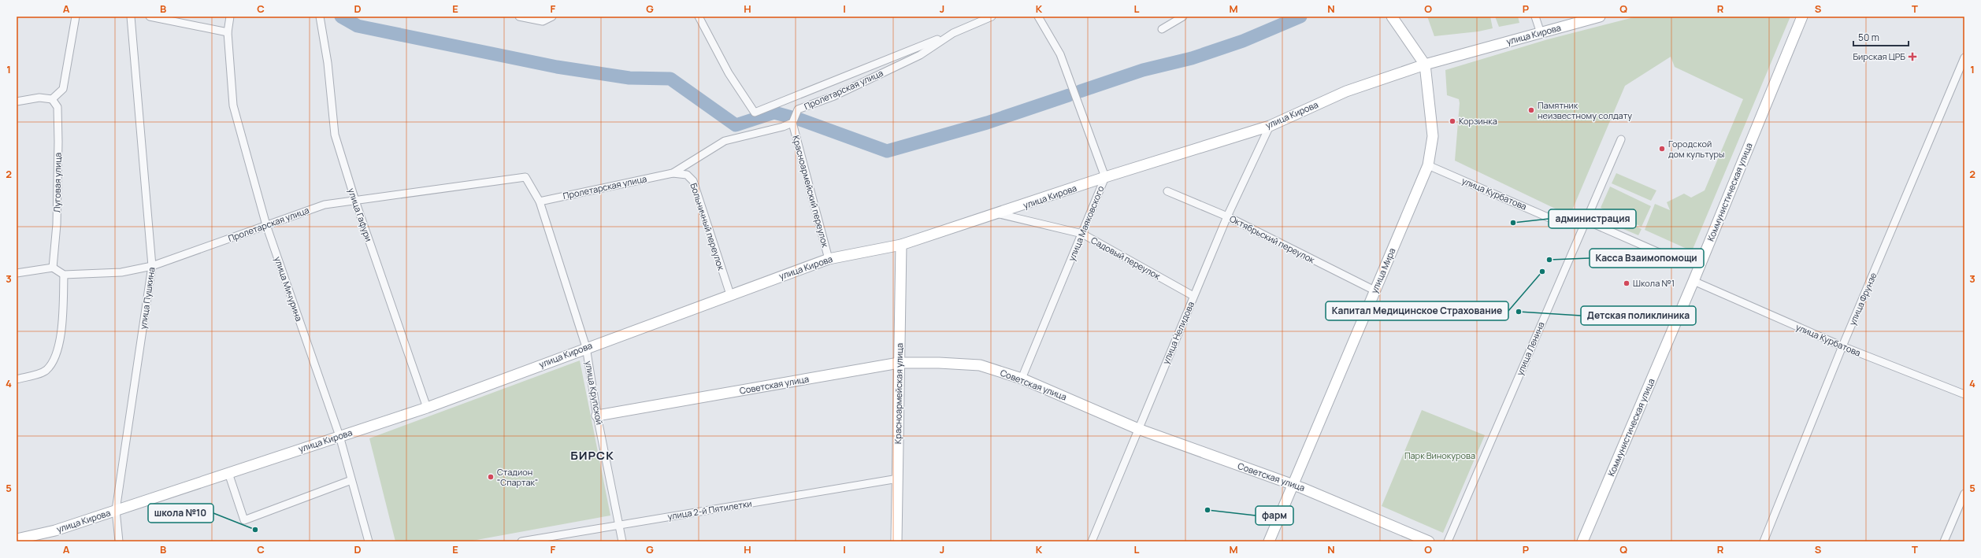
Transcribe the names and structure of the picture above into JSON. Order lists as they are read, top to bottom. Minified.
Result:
{"streets":{"street":["улица Кирова","Пролетарская улица","Луговая улица","Красноармейский переулок","Коммунистическая улица","улица Курбатова","улица Гафури","улица Маяковского","Больничный переулок","Октябрьский переулок","Садовый переулок","улица Мира","улица Мичурина","улица Пушкина","улица Фрунзе","улица Нелидова","улица Ленина","Советская улица","улица Крупской","Красноармейская улица","улица 2-й Пятилетки"]},"crossings":[["улица Кирова","Красноармейский переулок"],["улица Кирова","улица Гафури"],["улица Кирова","улица Маяковского"],["улица Кирова","Больничный переулок"],["улица Кирова","Садовый переулок"],["улица Кирова","улица Мира"],["улица Кирова","улица Мичурина"],["улица Кирова","улица Пушкина"],["улица Кирова","улица Нелидова"],["улица Кирова","улица Крупской"],["улица Кирова","Красноармейская улица"],["Пролетарская улица","Красноармейский переулок"],["Пролетарская улица","улица Гафури"],["Пролетарская улица","Больничный переулок"],["Пролетарская улица","улица Мичурина"],["Пролетарская улица","улица Пушкина"],["Пролетарская улица","улица Крупской"],["Коммунистическая улица","улица Курбатова"],["улица Курбатова","улица Мира"],["улица Курбатова","улица Фрунзе"],["улица Маяковского","Садовый переулок"],["улица Маяковского","Советская улица"],["Октябрьский переулок","улица Мира"],["Октябрьский переулок","улица Нелидова"],["Садовый переулок","улица Нелидова"],["улица Мира","Советская улица"],["улица Нелидова","Советская улица"],["Советская улица","улица Крупской"],["Советская улица","Красноармейская улица"],["улица Крупской","улица 2-й Пятилетки"],["Красноармейская улица","улица 2-й Пятилетки"]],"districts":["БИРСК"],"parks":["Парк Винокурова"],"places":{"health":["Бирская ЦРБ"],"other":["Памятник неизвестному солдату","Корзинка","Городской дом культуры","администрация","Касса Взаимопомощи","Капитал Медицинское Страхование","Школа №1","Детская поликлиника","Стадион \"Спартак\"","фарм","школа №10"]},"scale_bar":"50 m","grid":{"columns":["A","B","C","D","E","F","G","H","I","J","K","L","M","N","O","P","Q","R","S","T"],"rows":["1","2","3","4","5"]}}
